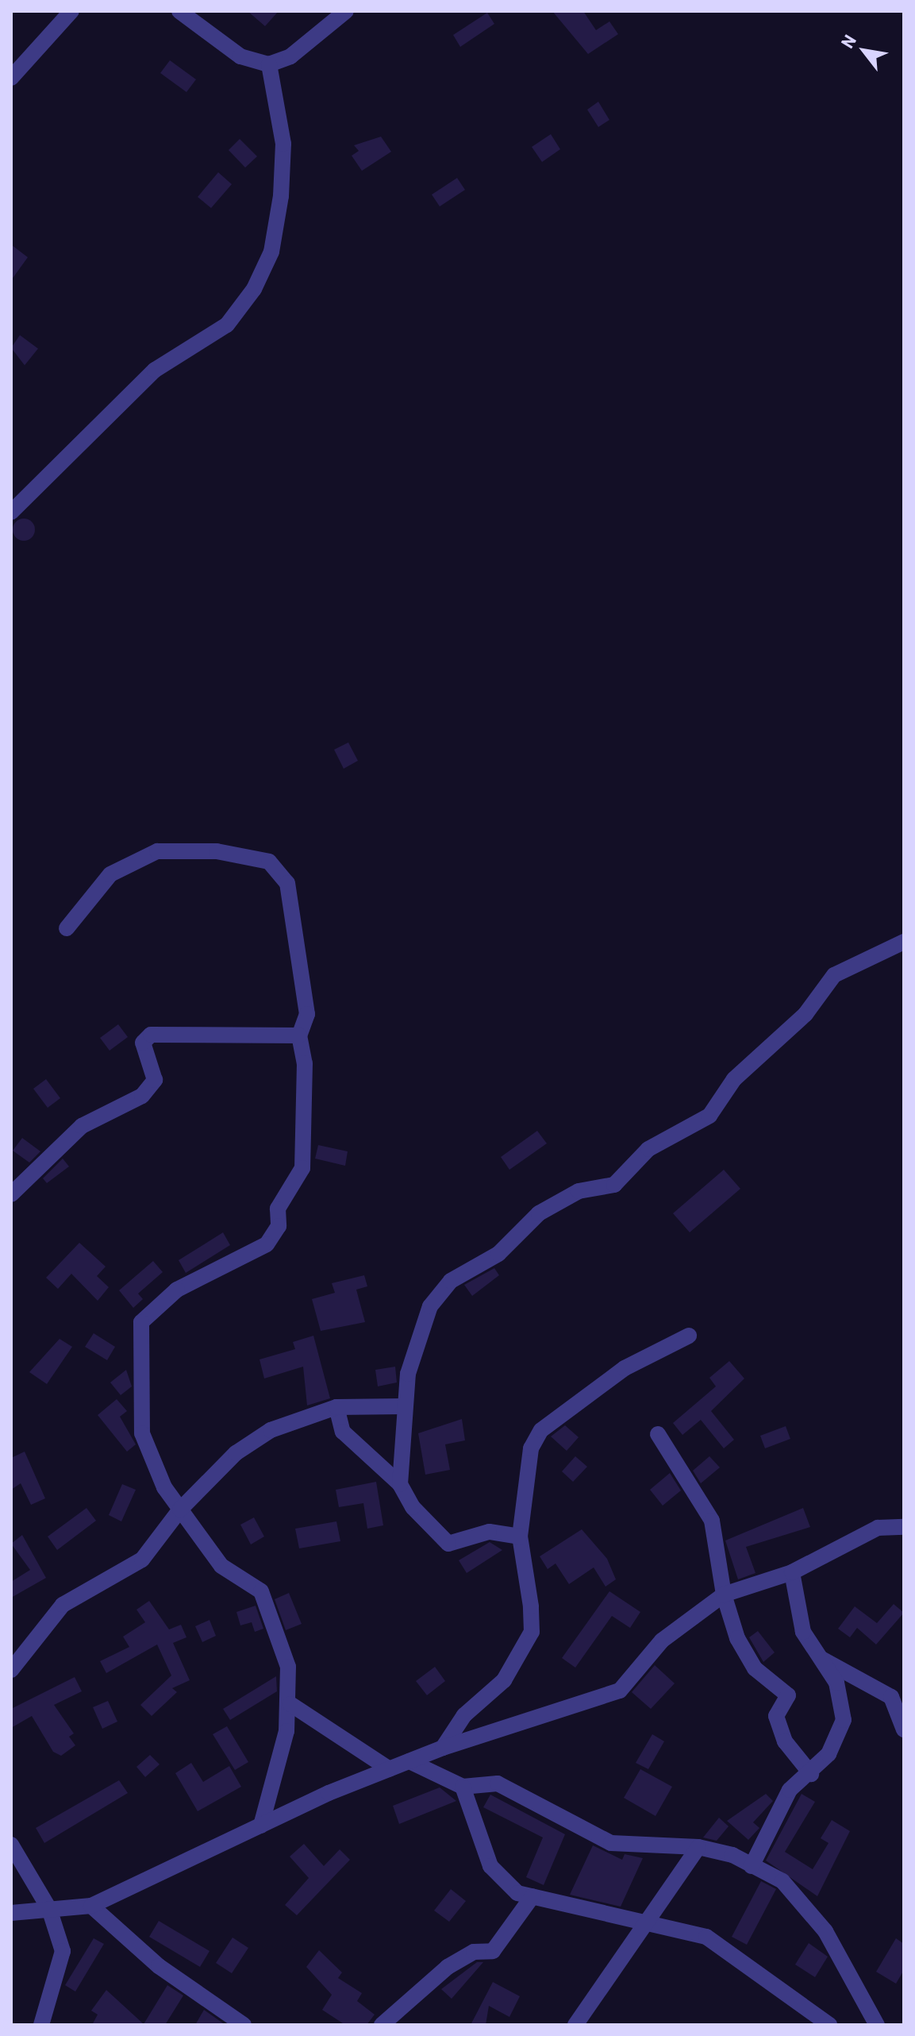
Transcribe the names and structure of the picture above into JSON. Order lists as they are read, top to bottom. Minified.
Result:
{"north":"top left"}
